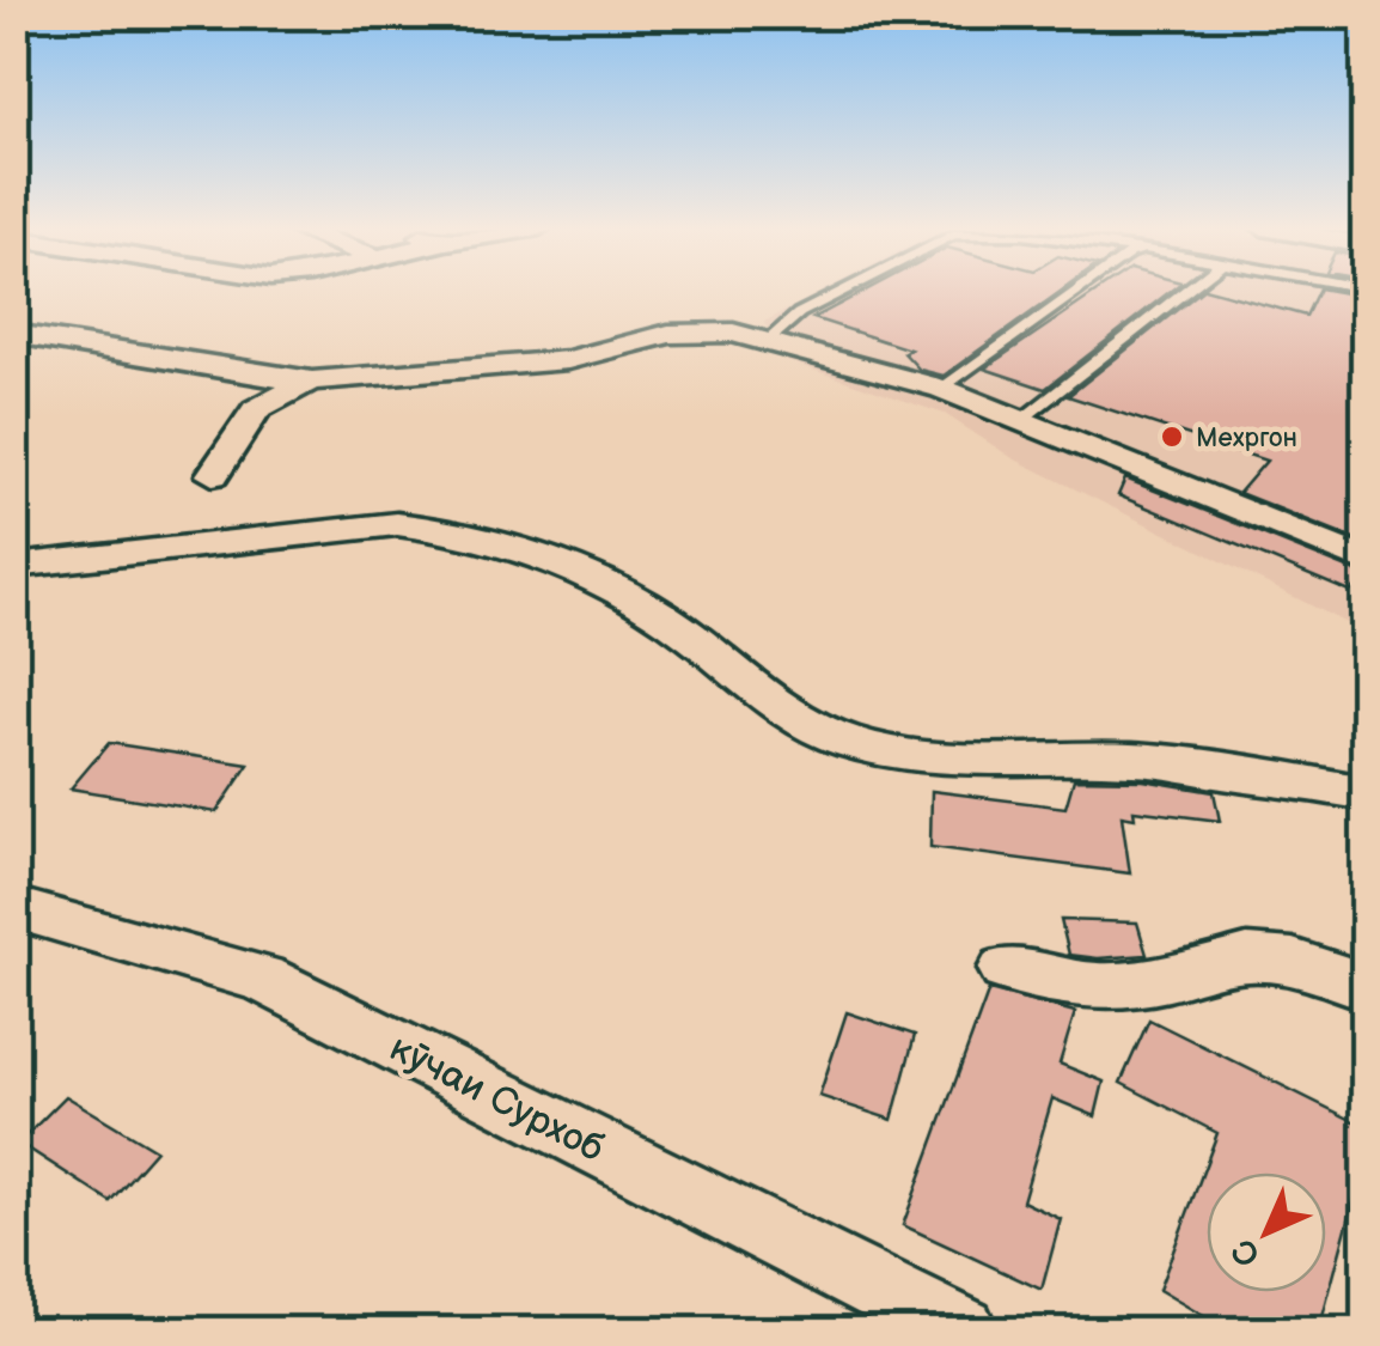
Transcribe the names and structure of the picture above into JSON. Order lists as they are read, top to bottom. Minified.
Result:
{"streets":{"street":["кӯчаи Сурхоб"]},"places":["Мехргон"],"north":"bottom left"}
